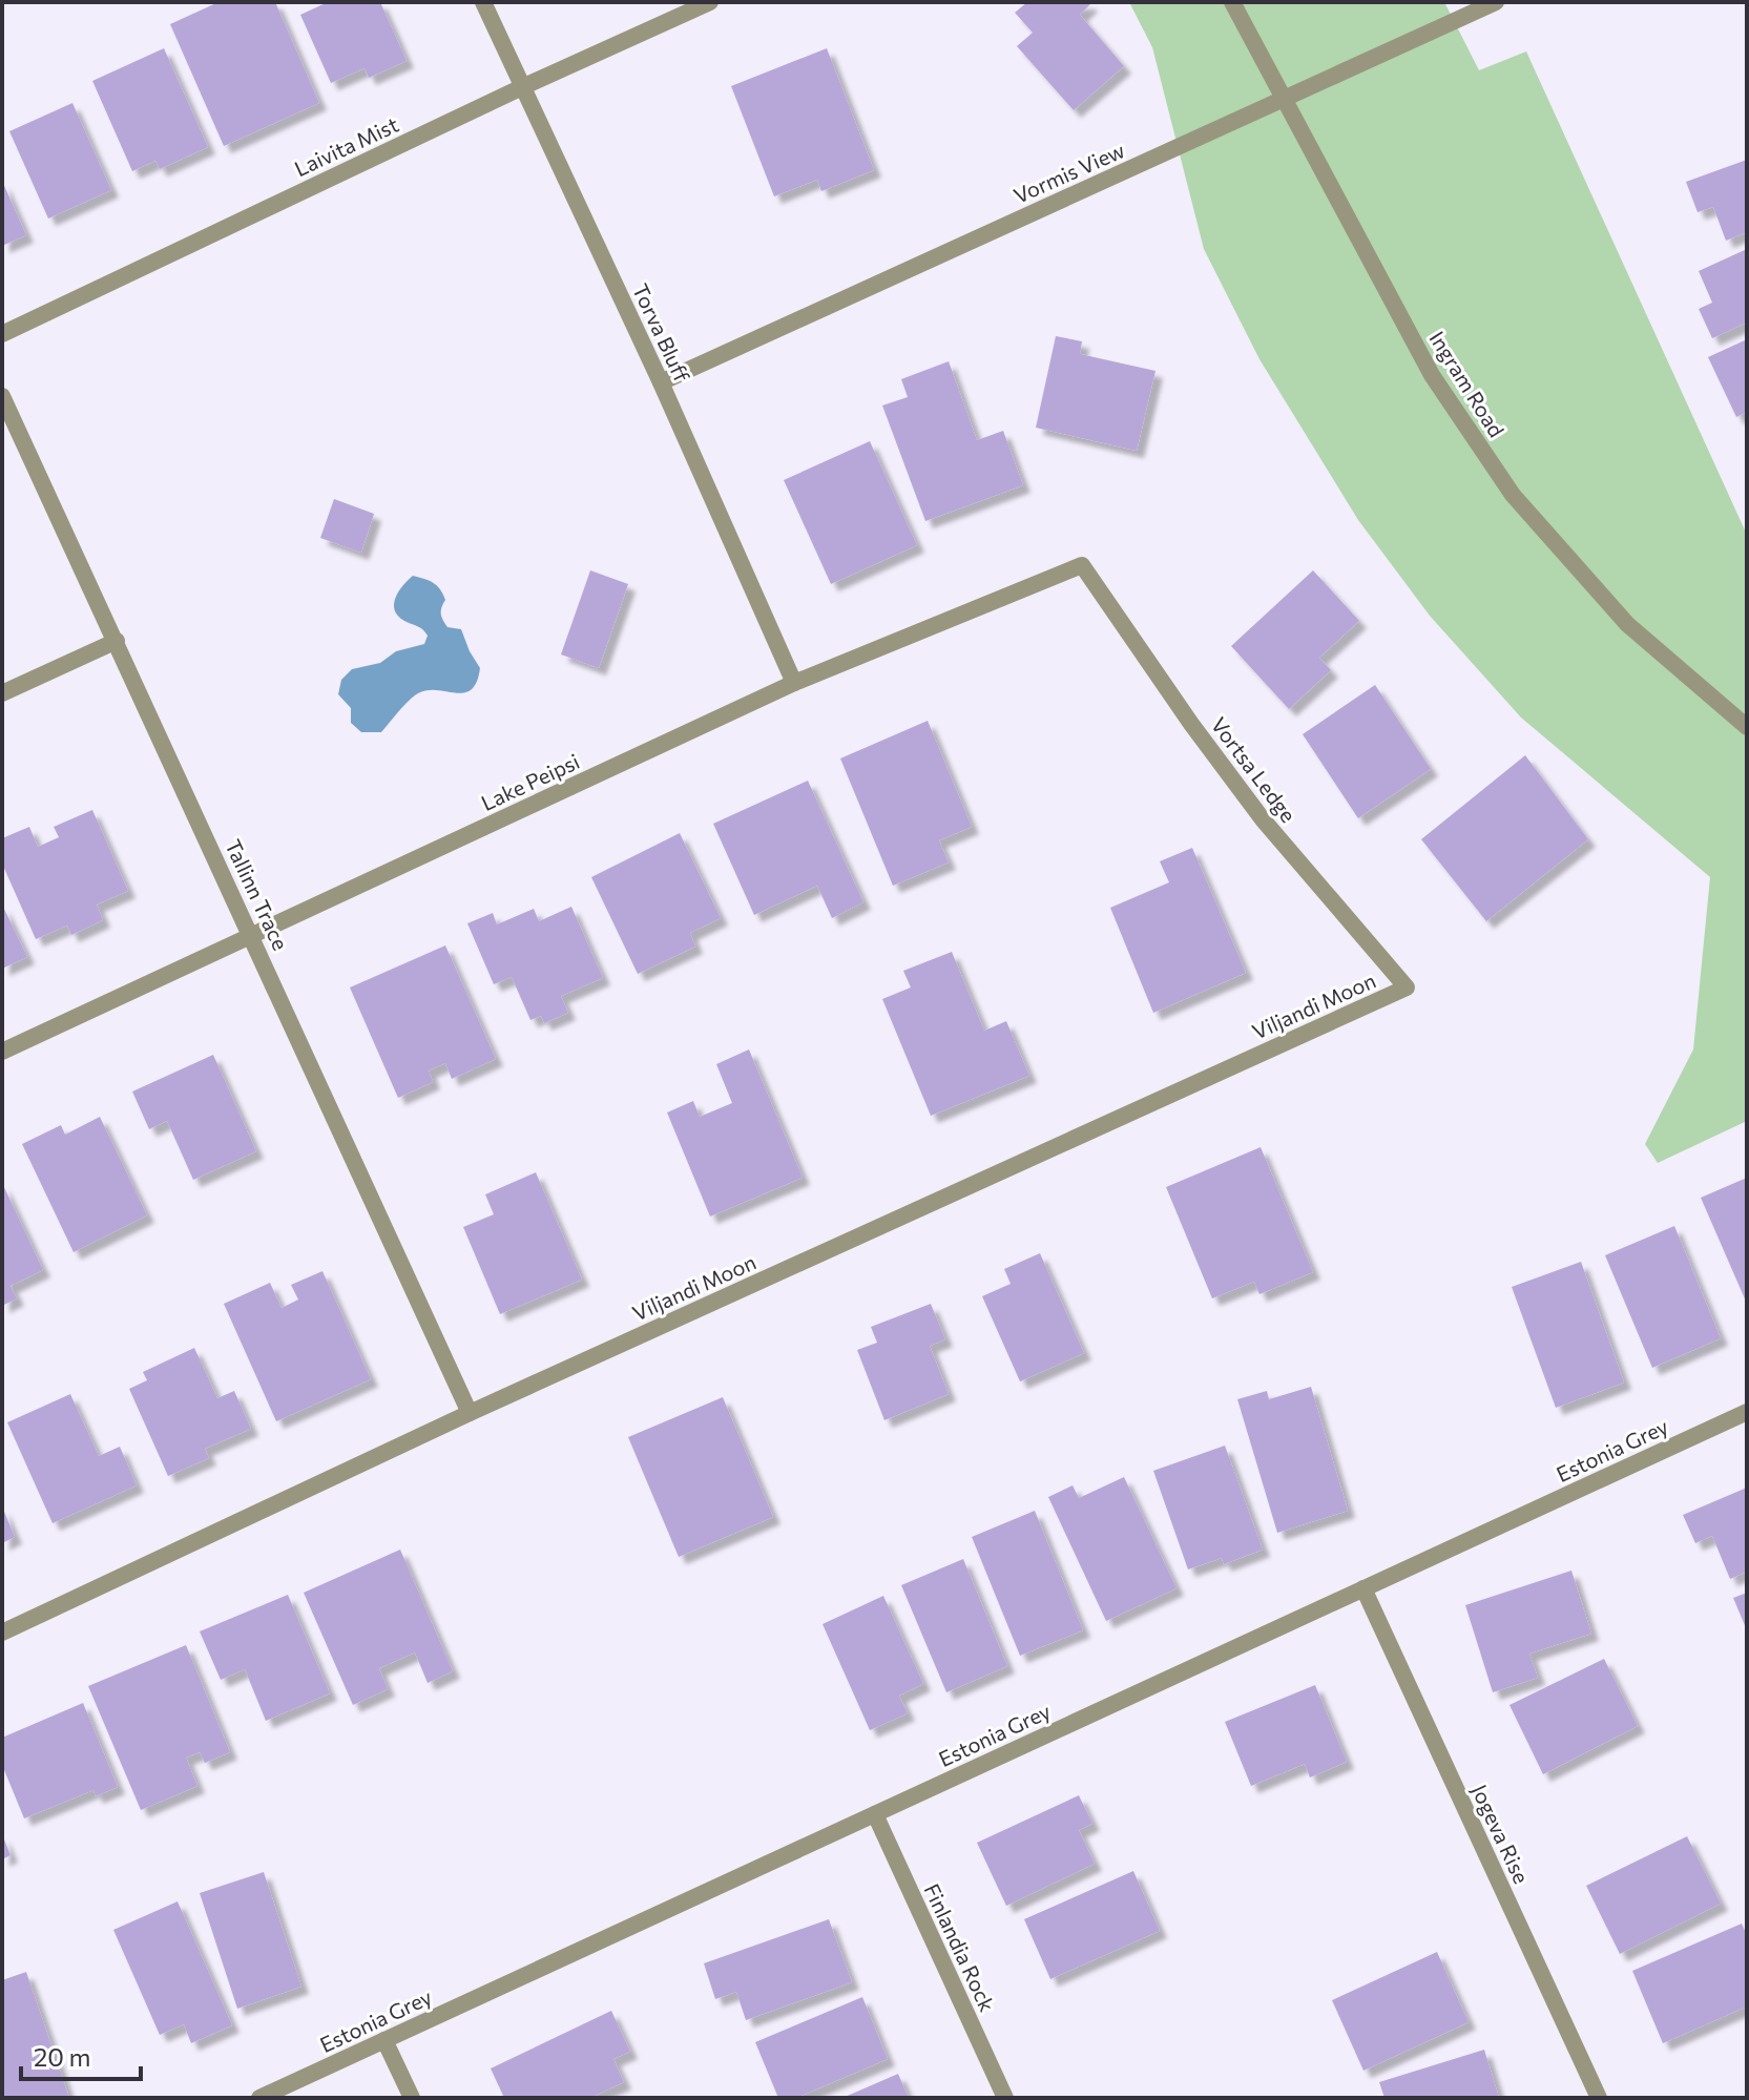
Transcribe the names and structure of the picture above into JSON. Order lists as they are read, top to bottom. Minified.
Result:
{"streets":{"street":["Laivita Mist","Vormis View","Torva Bluff","Ingram Road","Vortsa Ledge","Lake Peipsi","Tallinn Trace","Viljandi Moon","Estonia Grey","Jogeva Rise","Finlandia Rock"]},"crossings":[["Laivita Mist","Torva Bluff"],["Vormis View","Torva Bluff"],["Vormis View","Ingram Road"],["Torva Bluff","Lake Peipsi"],["Vortsa Ledge","Lake Peipsi"],["Vortsa Ledge","Viljandi Moon"],["Lake Peipsi","Tallinn Trace"],["Tallinn Trace","Viljandi Moon"],["Estonia Grey","Jogeva Rise"],["Estonia Grey","Finlandia Rock"]],"scale_bar":"20 m"}
